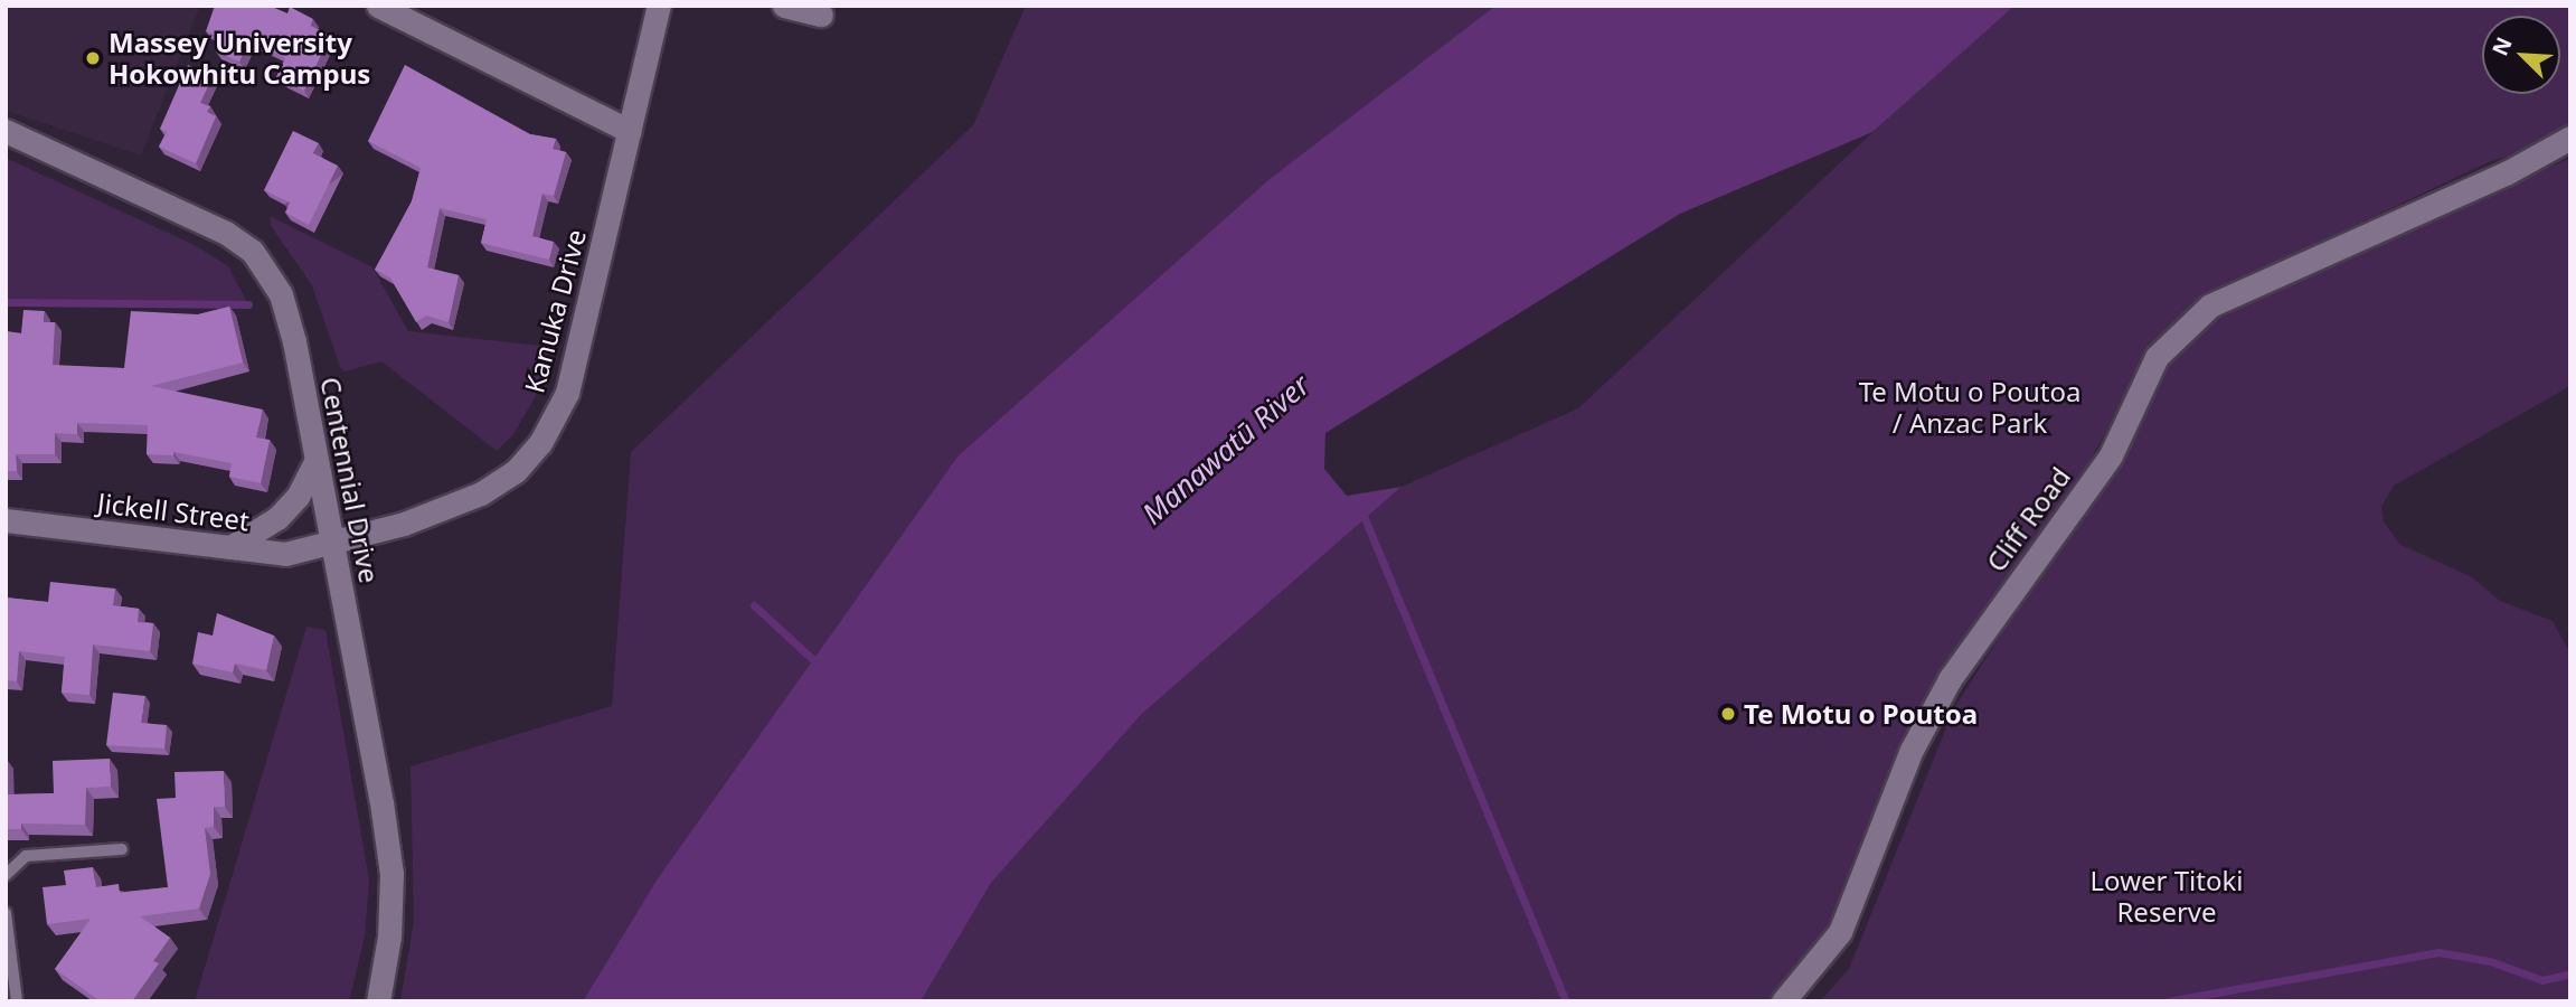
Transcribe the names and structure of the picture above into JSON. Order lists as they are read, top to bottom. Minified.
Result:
{"streets":{"street":["Kanuka Drive","Centennial Drive","Jickell Street","Cliff Road"]},"crossings":[["Kanuka Drive","Centennial Drive"],["Kanuka Drive","Jickell Street"],["Centennial Drive","Jickell Street"]],"water":["Manawatū River"],"parks":["Te Motu o Poutoa / Anzac Park","Lower Titoki Reserve"],"places":["Massey University Hokowhitu Campus","Te Motu o Poutoa"],"north":"top left"}
